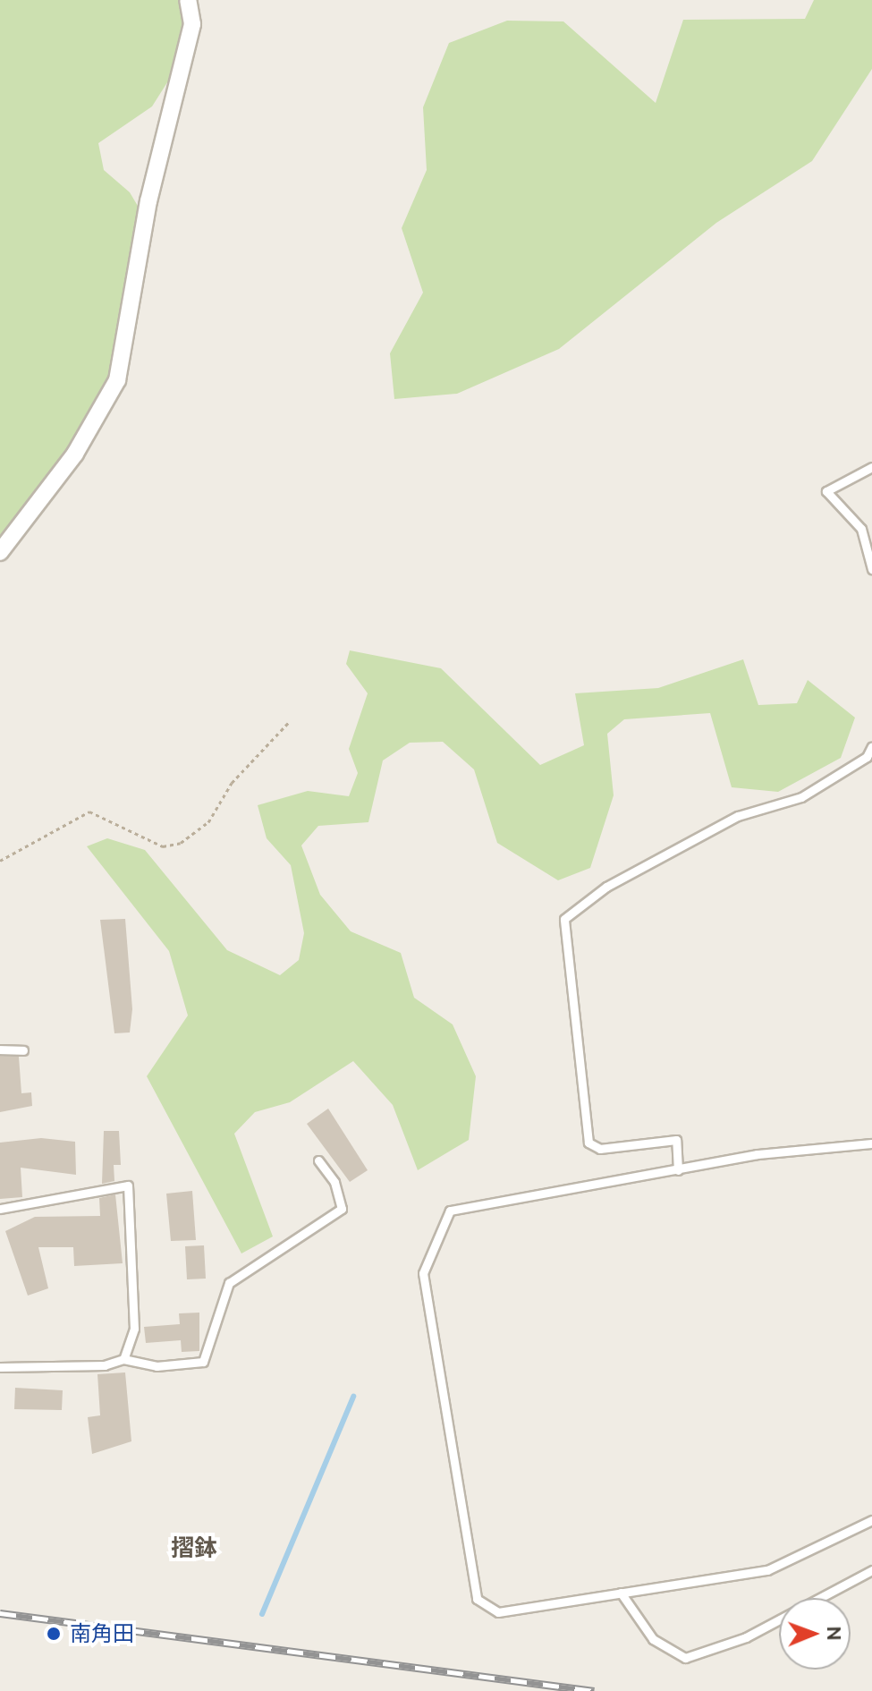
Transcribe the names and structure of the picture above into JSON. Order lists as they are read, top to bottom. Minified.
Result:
{"districts":["摺鉢"],"places":["南角田"],"north":"right"}
